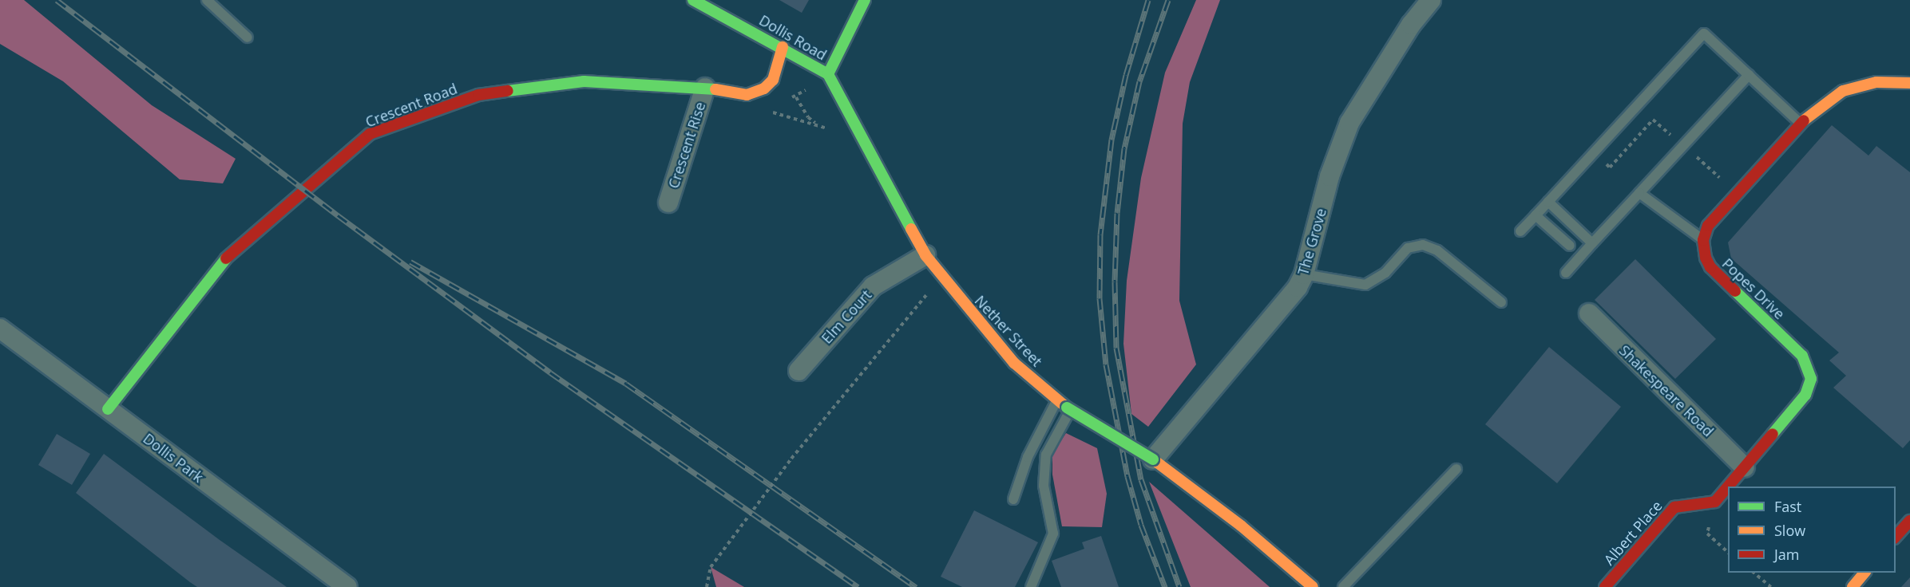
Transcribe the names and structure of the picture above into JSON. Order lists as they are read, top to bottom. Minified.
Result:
{"streets":{"street":["Dollis Road","Crescent Road","Crescent Rise","The Grove","Popes Drive","Elm Court","Nether Street","Shakespeare Road","Dollis Park","Albert Place"]},"crossings":[["Dollis Road","Nether Street"],["Crescent Road","Crescent Rise"],["Crescent Road","Dollis Park"],["The Grove","Nether Street"],["Popes Drive","Shakespeare Road"],["Popes Drive","Albert Place"],["Elm Court","Nether Street"]],"legend":["Fast","Slow","Jam"]}
